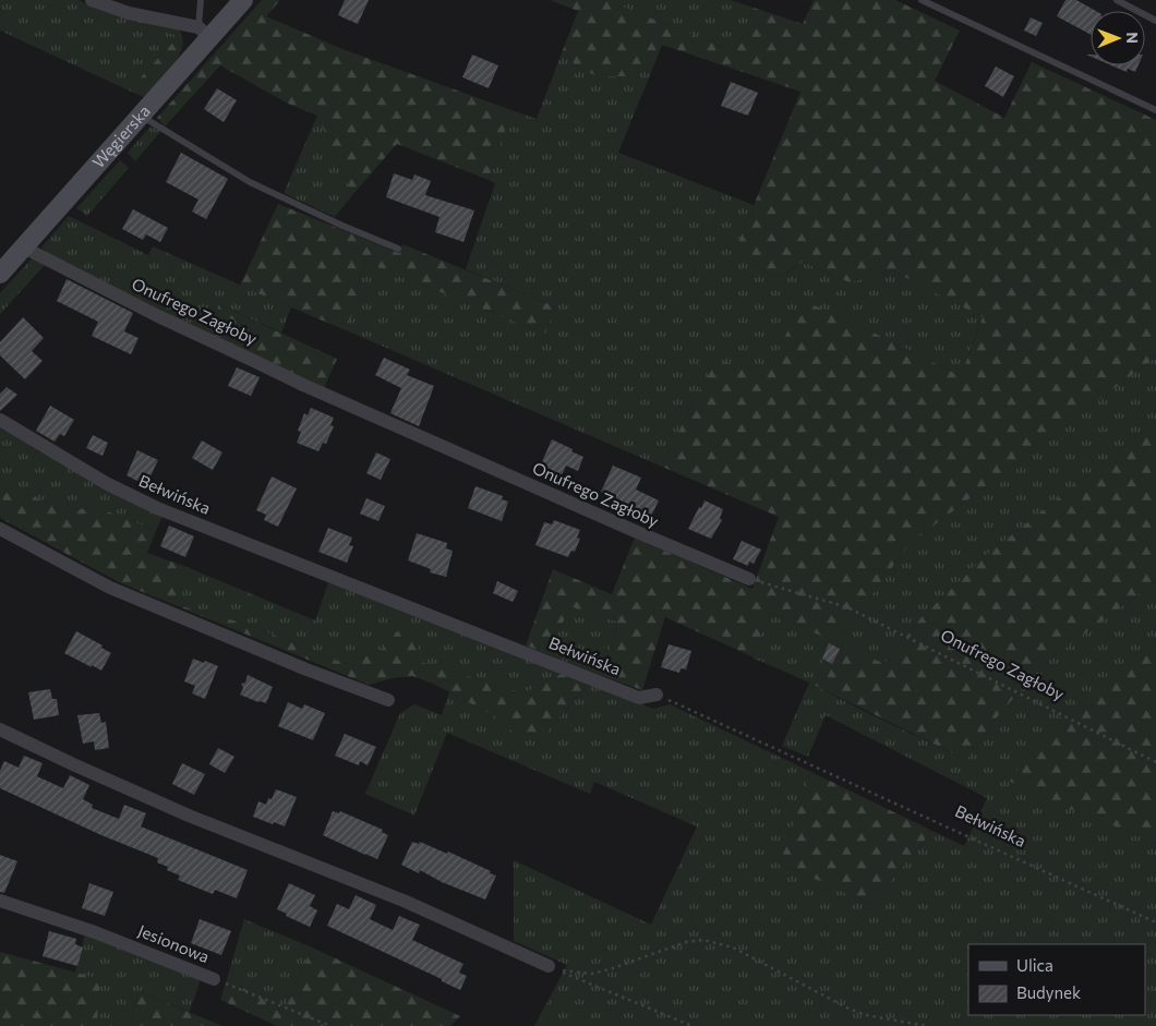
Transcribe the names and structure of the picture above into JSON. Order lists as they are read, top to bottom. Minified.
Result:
{"streets":{"main road":["Węgierska"],"street":["Onufrego Zagłoby","Bełwińska","Jesionowa"]},"crossings":[["Węgierska","Onufrego Zagłoby"]],"legend":["Ulica","Budynek"],"north":"right"}
